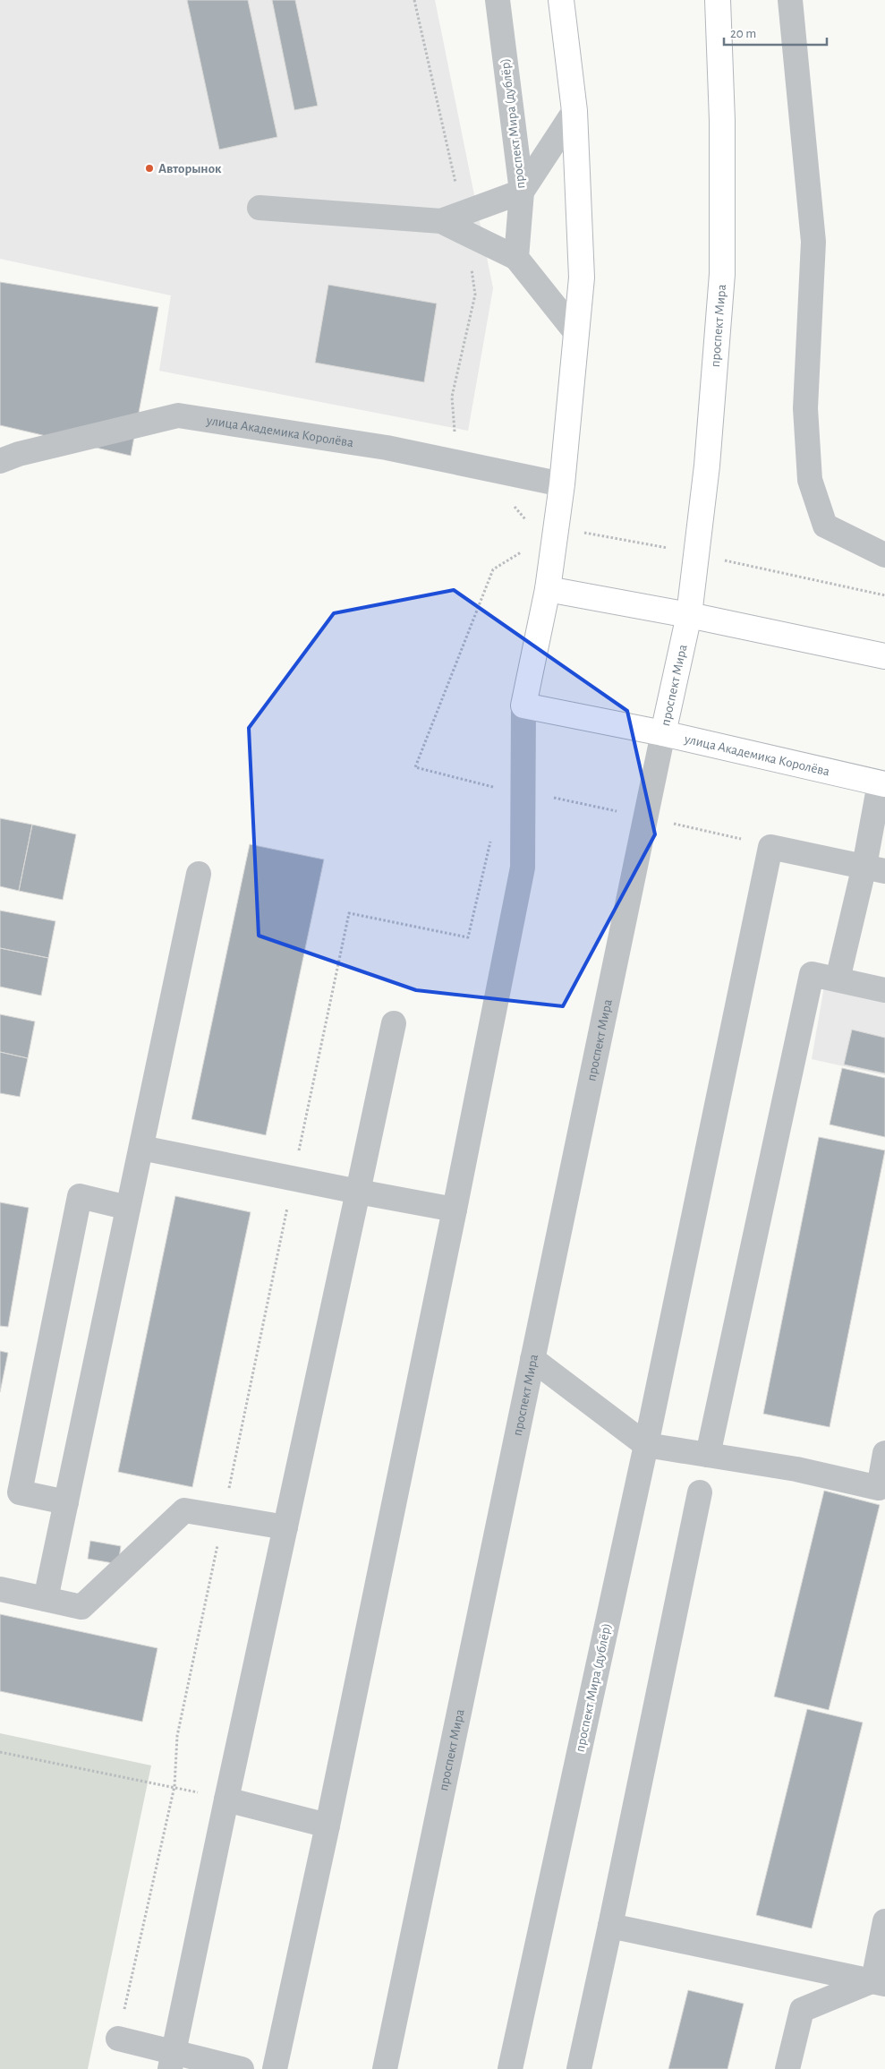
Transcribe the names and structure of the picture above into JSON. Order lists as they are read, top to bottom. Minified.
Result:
{"streets":{"main road":["проспект Мира","улица Академика Королёва"],"street":["проспект Мира (дублёр)"]},"crossings":[["проспект Мира","улица Академика Королёва"]],"places":["Авторынок"],"scale_bar":"20 m"}
